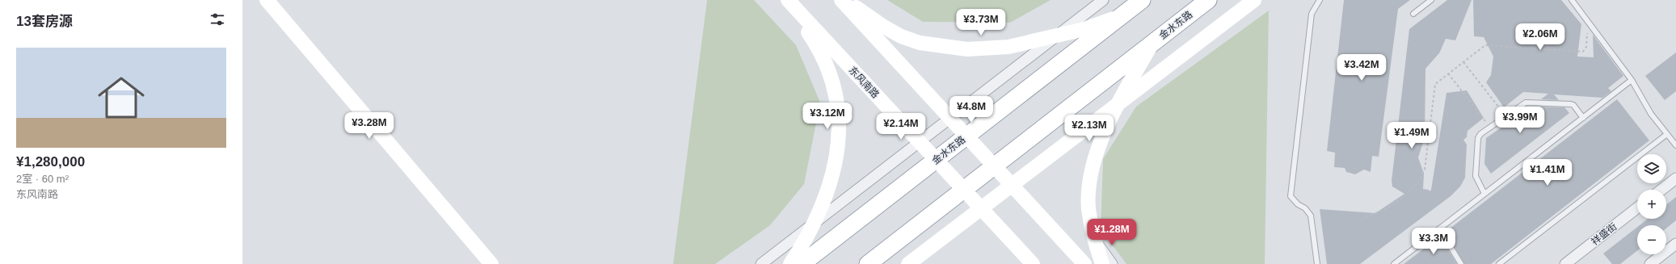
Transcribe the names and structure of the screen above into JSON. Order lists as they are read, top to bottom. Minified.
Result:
{"streets":{"main road":["金水东路","东风南路"],"street":["祥盛街"]},"crossings":[["金水东路","东风南路"]],"page":{"heading":"13套房源","price":["¥3.73M","¥2.06M","¥3.42M","¥4.8M","¥3.12M","¥3.99M","¥3.28M","¥2.14M","¥2.13M","¥1.49M","¥1.41M","¥1.28M","¥3.3M"],"list":[{"name":"¥1,280,000","note":"2室 · 60 m² · 东风南路"}],"map_buttons":["+","−"]}}
